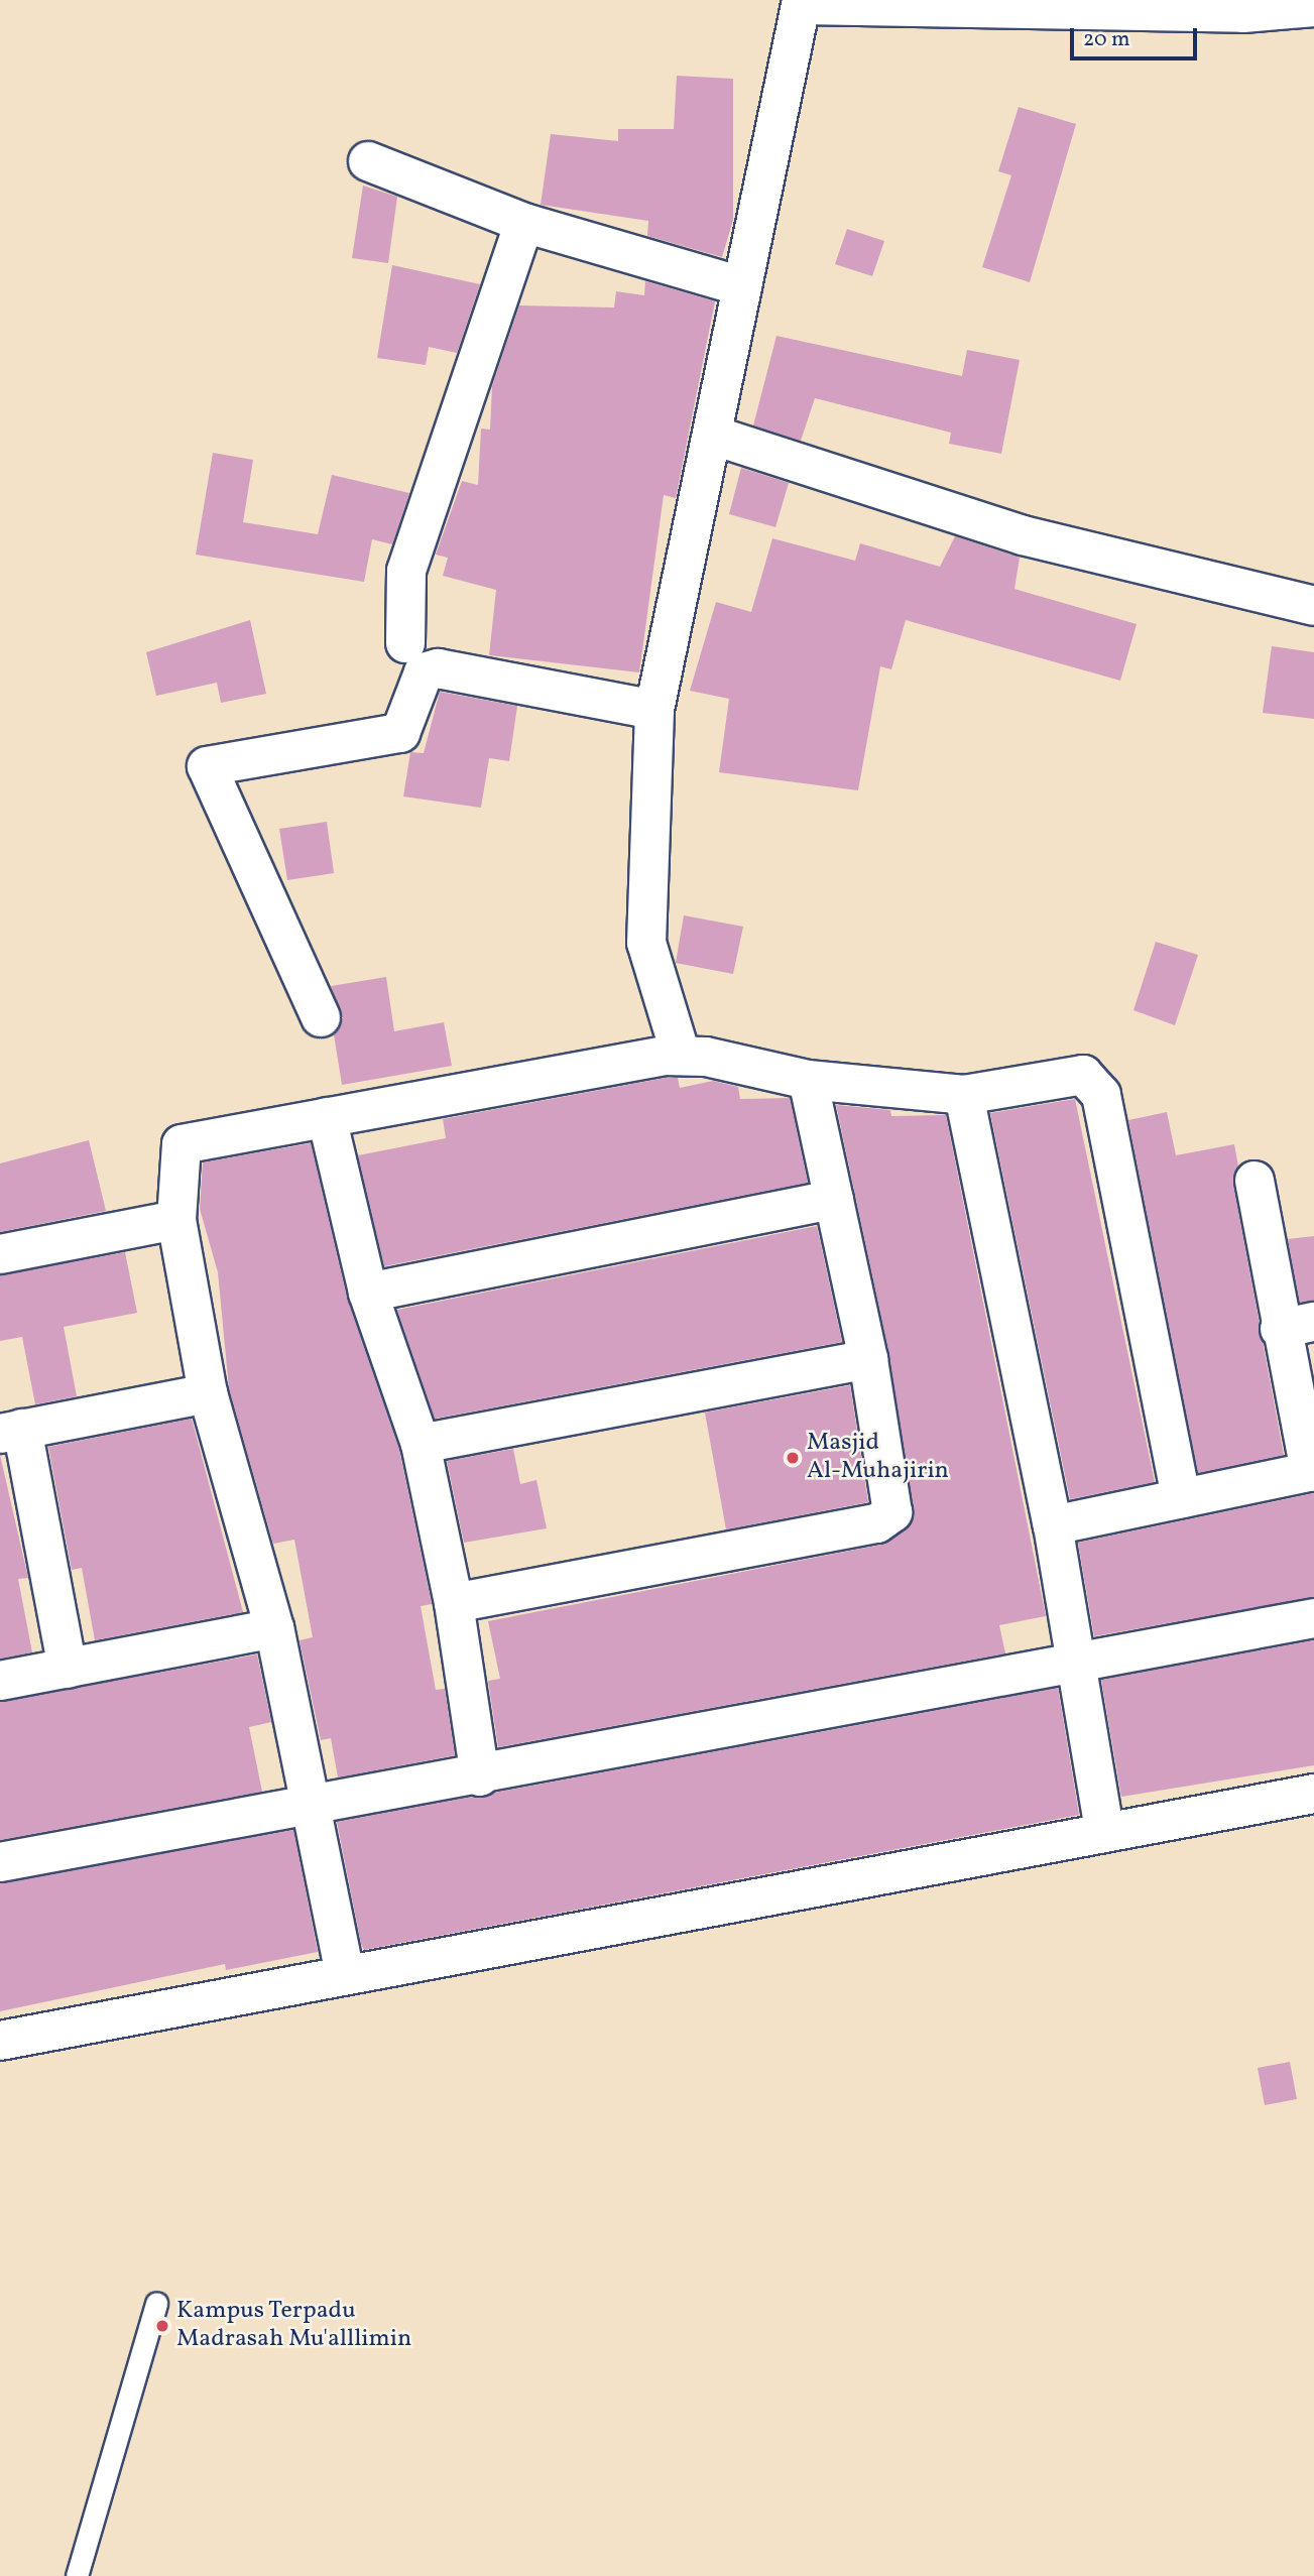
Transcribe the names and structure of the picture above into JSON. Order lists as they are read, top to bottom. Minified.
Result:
{"places":["Masjid Al-Muhajirin","Kampus Terpadu Madrasah Mu'alllimin"],"scale_bar":"20 m"}
